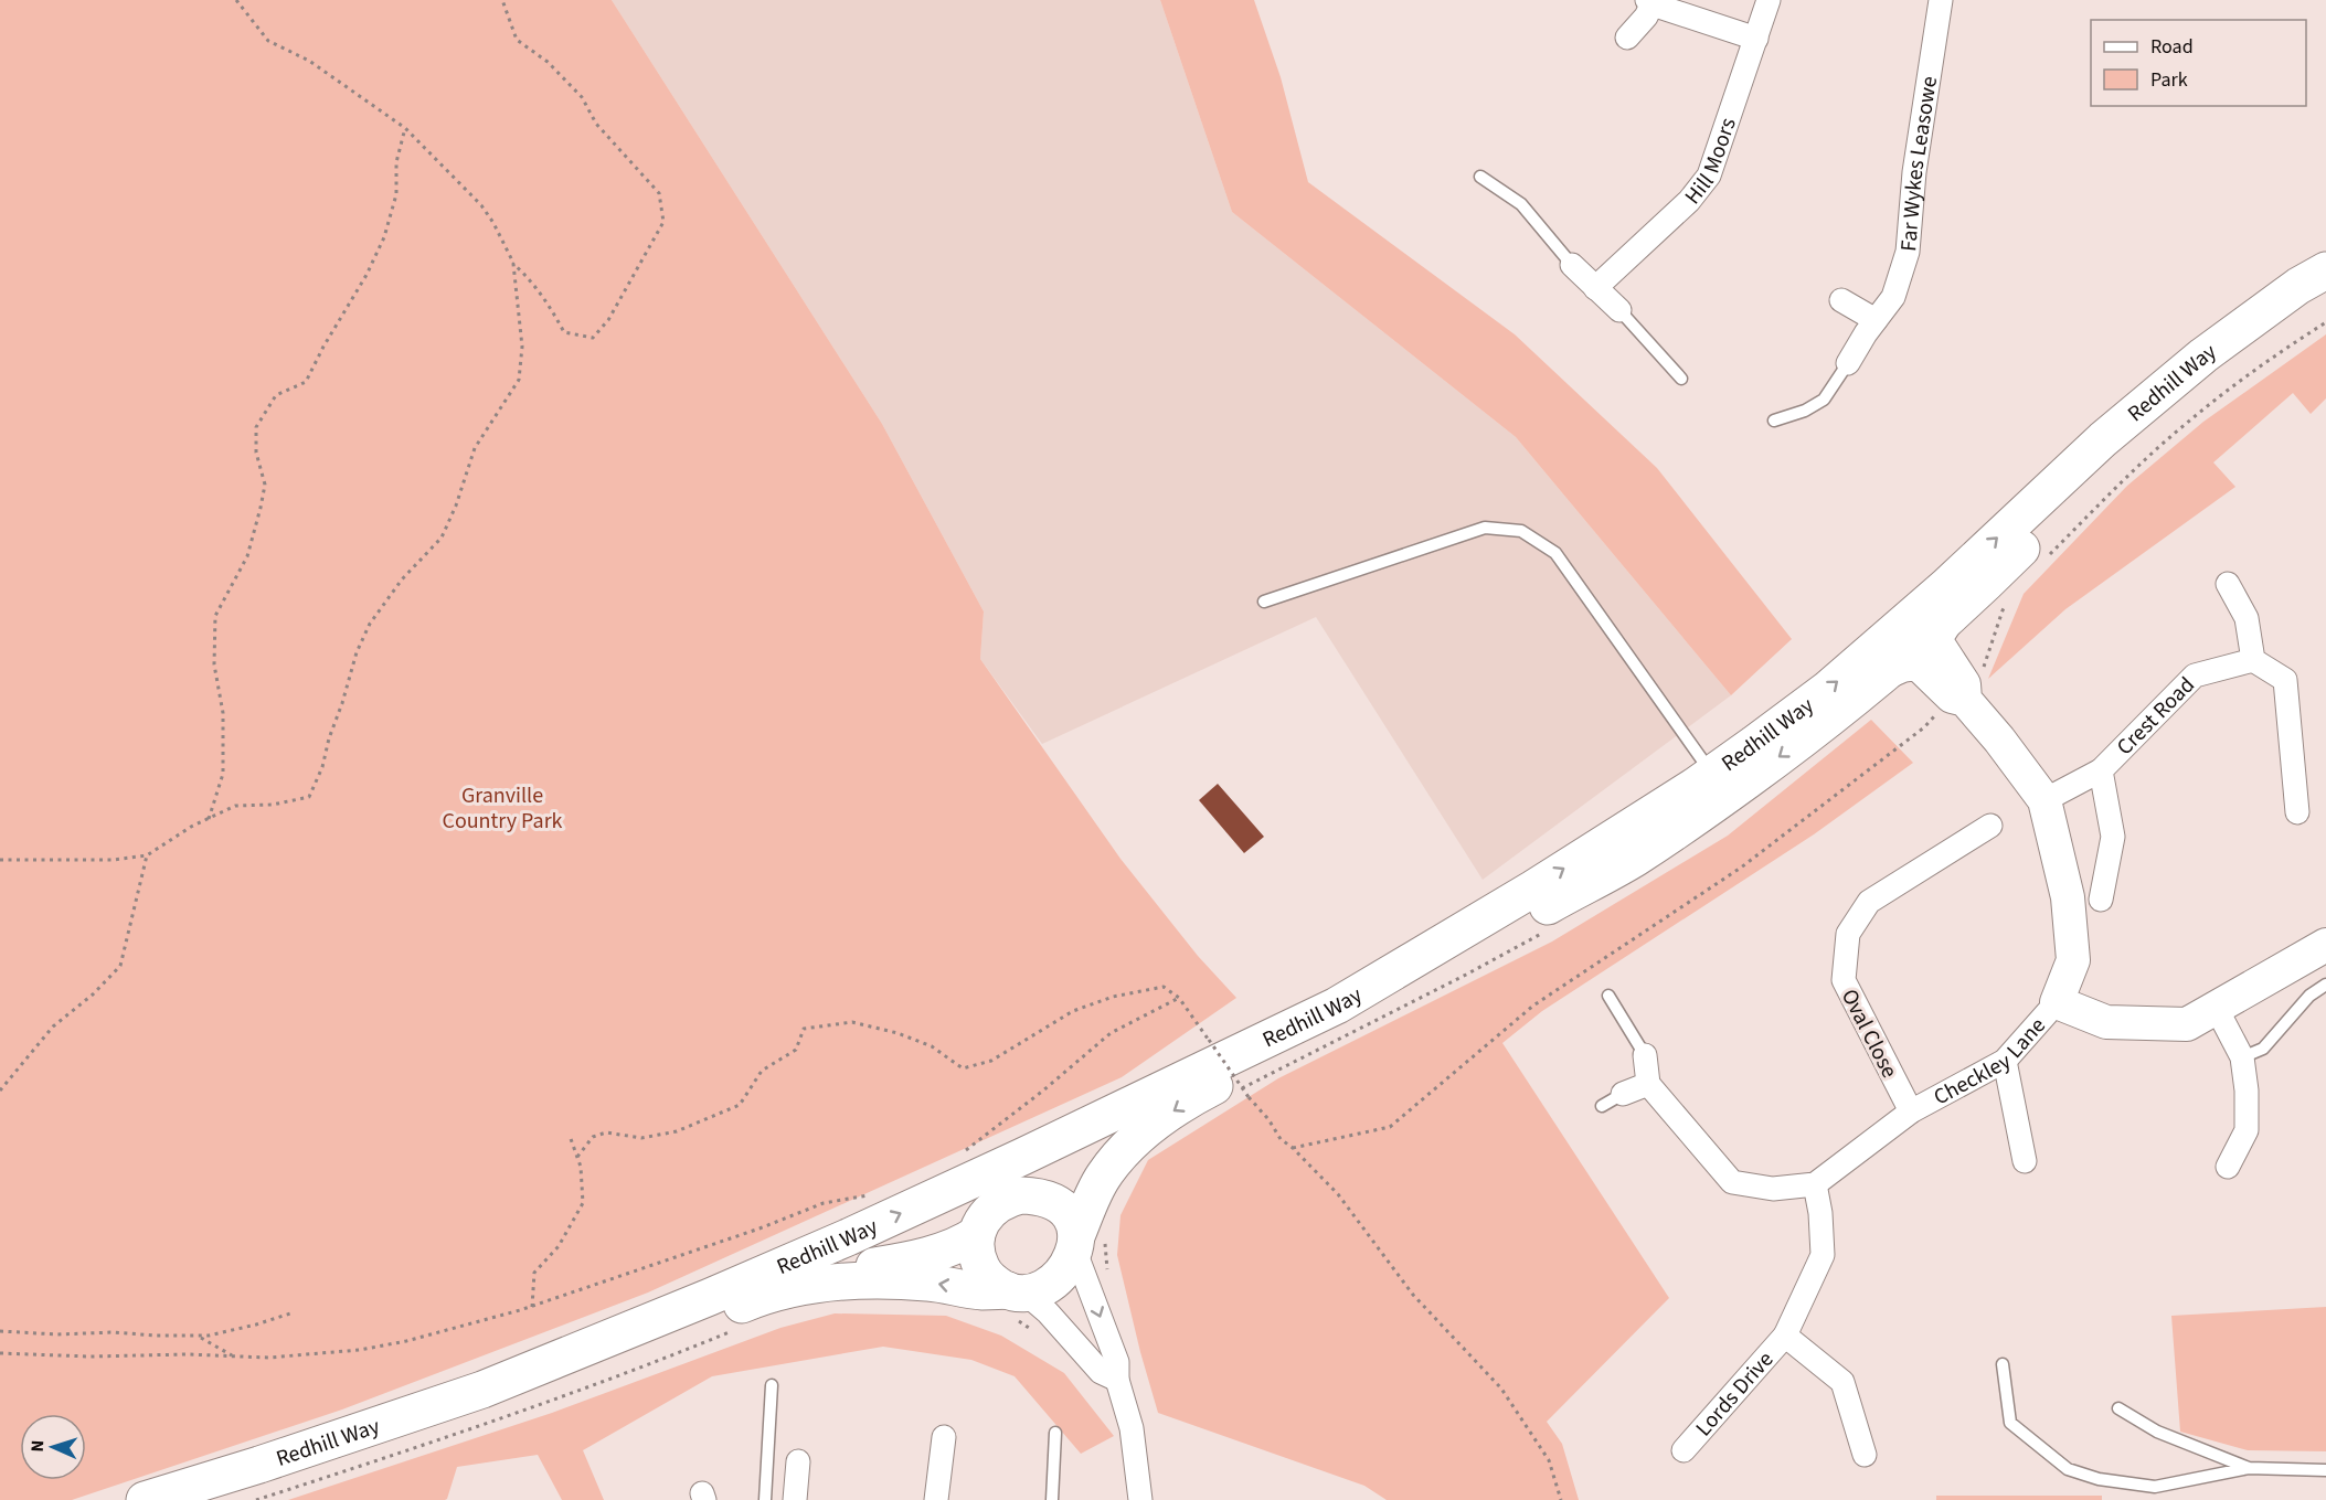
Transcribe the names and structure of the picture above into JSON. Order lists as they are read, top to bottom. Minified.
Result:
{"streets":{"main road":["Redhill Way"],"street":["Hill Moors","Far Wykes Leasowe","Crest Road","Oval Close","Checkley Lane","Lords Drive"]},"crossings":[["Redhill Way","Checkley Lane"],["Crest Road","Checkley Lane"],["Oval Close","Checkley Lane"],["Checkley Lane","Lords Drive"]],"parks":["Granville Country Park"],"legend":["Road","Park"],"north":"left"}
